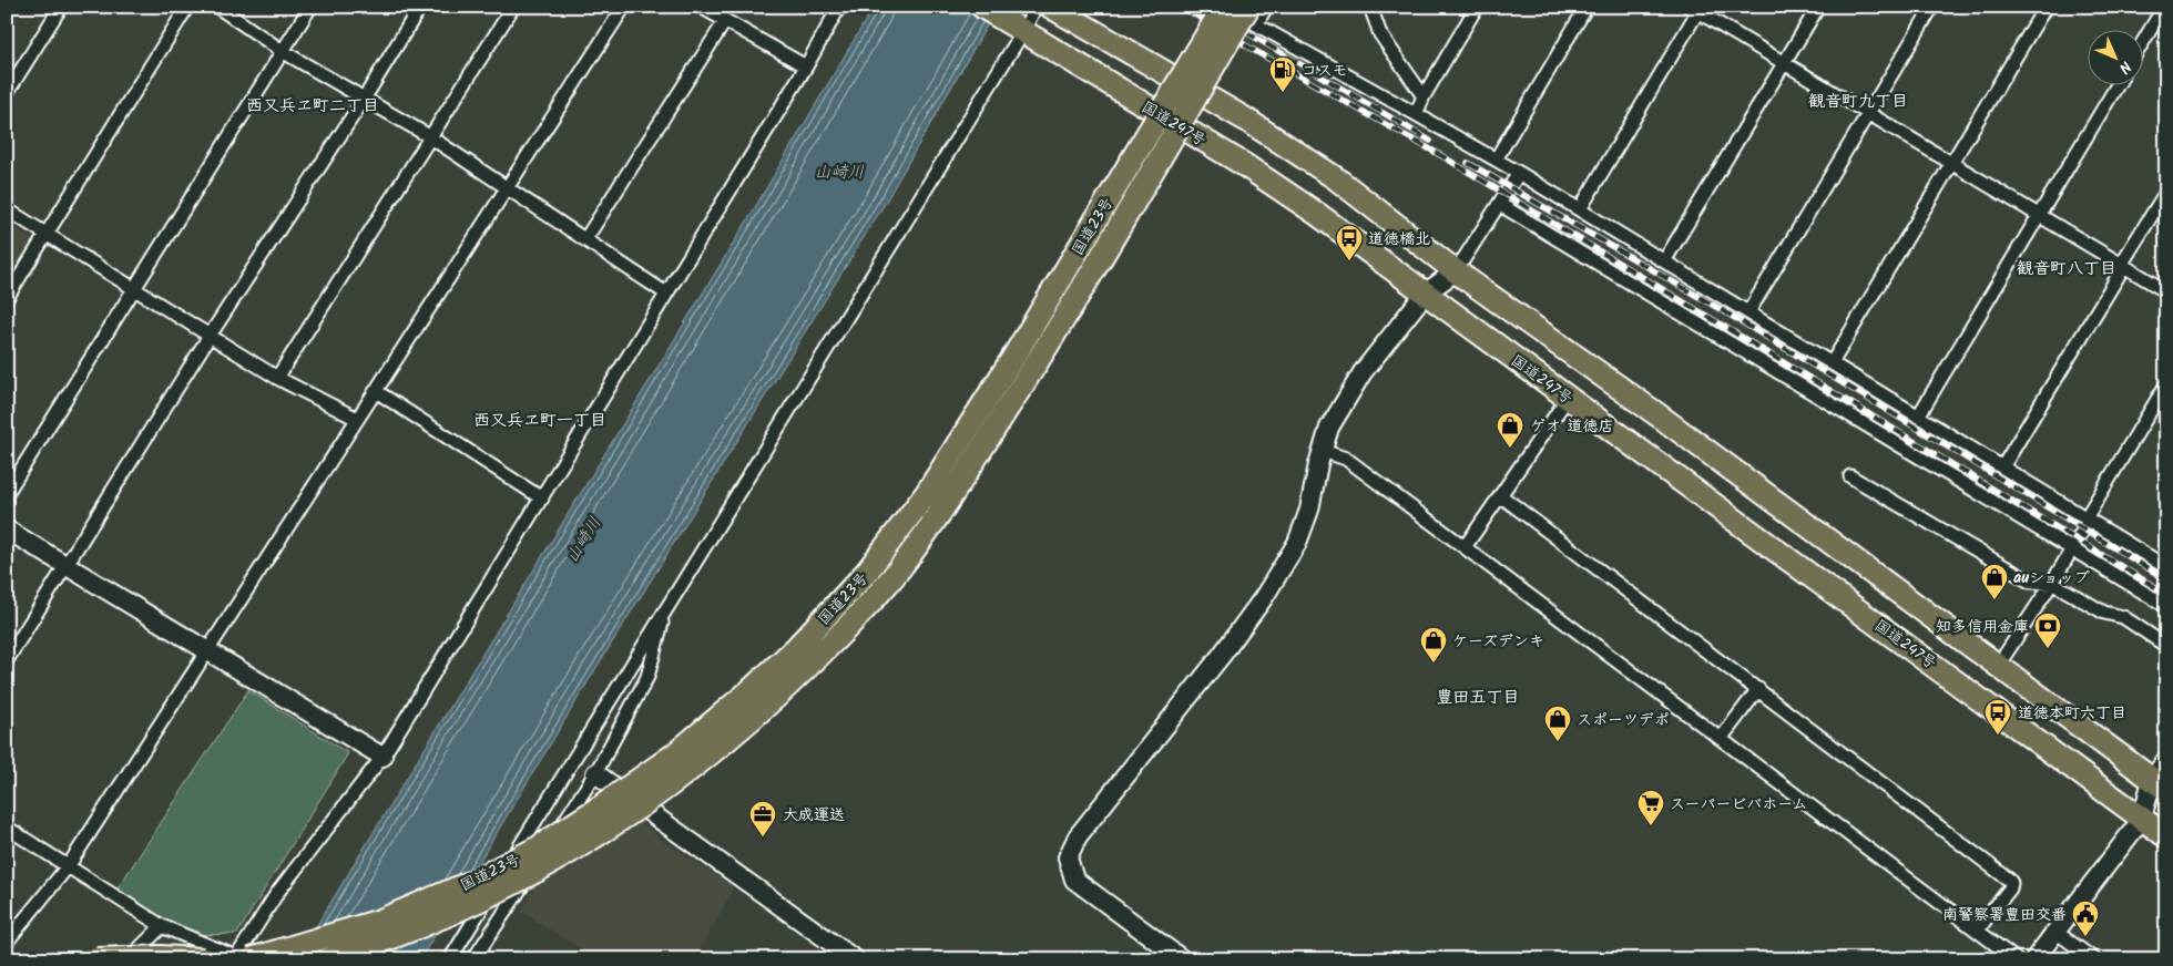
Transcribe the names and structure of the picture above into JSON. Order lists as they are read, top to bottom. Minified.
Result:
{"streets":{"highway":["国道247号","国道23号"]},"districts":["観音町九丁目","西又兵ヱ町二丁目","観音町八丁目","西又兵ヱ町一丁目","豊田五丁目"],"water":["山崎川"],"places":{"fuel station":["コスモ"],"bus stop":["道徳橋北","道徳本町六丁目"],"shop":["ゲオ 道徳店","auショップ","ケーズデンキ","スポーツデポ"],"bank":["知多信用金庫"],"supermarket":["スーパービバホーム"],"office":["大成運送"],"public building":["南警察署豊田交番"]},"north":"bottom right"}
